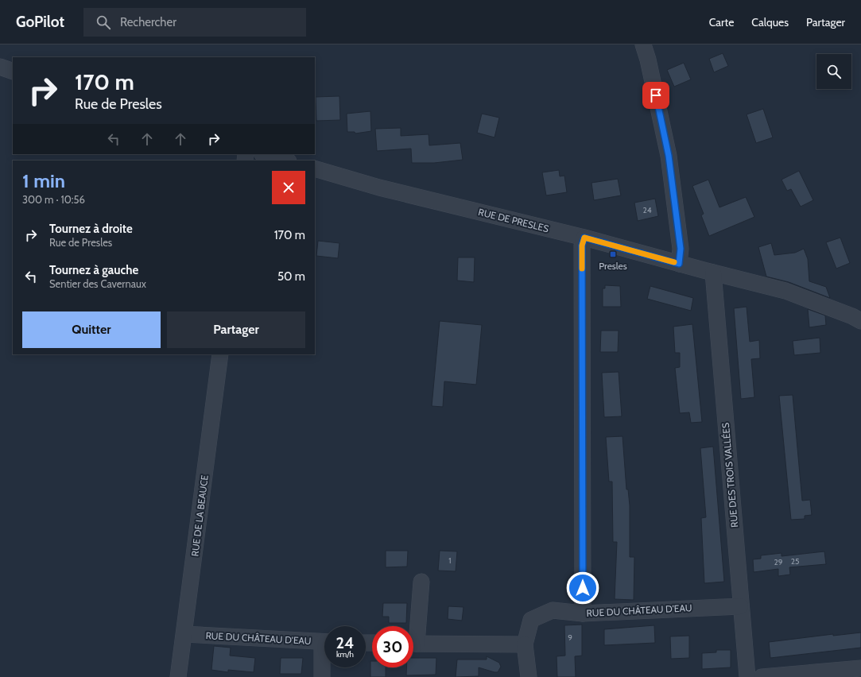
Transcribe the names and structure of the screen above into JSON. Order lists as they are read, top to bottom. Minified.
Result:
{"streets":{"street":["RUE DE PRESLES","RUE DES TROIS VALLÉES","RUE DE LA BEAUCE","RUE DU CHÂTEAU D'EAU"]},"crossings":[["RUE DE PRESLES","RUE DES TROIS VALLÉES"],["RUE DES TROIS VALLÉES","RUE DU CHÂTEAU D'EAU"],["RUE DE LA BEAUCE","RUE DU CHÂTEAU D'EAU"]],"places":{"transit":["Presles"]},"house_numbers":["24","1","25","29","9"],"page":{"header":"GoPilot","search":"Rechercher","nav":["Carte","Calques","Partager"],"turn":["170 m","Rue de Presles"],"heading":["1 min","300 m · 10:56"],"list":[{"name":"Tournez à droite","note":"Rue de Presles","value":"170 m"},{"name":"Tournez à gauche","note":"Sentier des Cavernaux","value":"50 m"}],"buttons":["Quitter","Partager"],"speed":"24 km/h","limit":"30"}}
